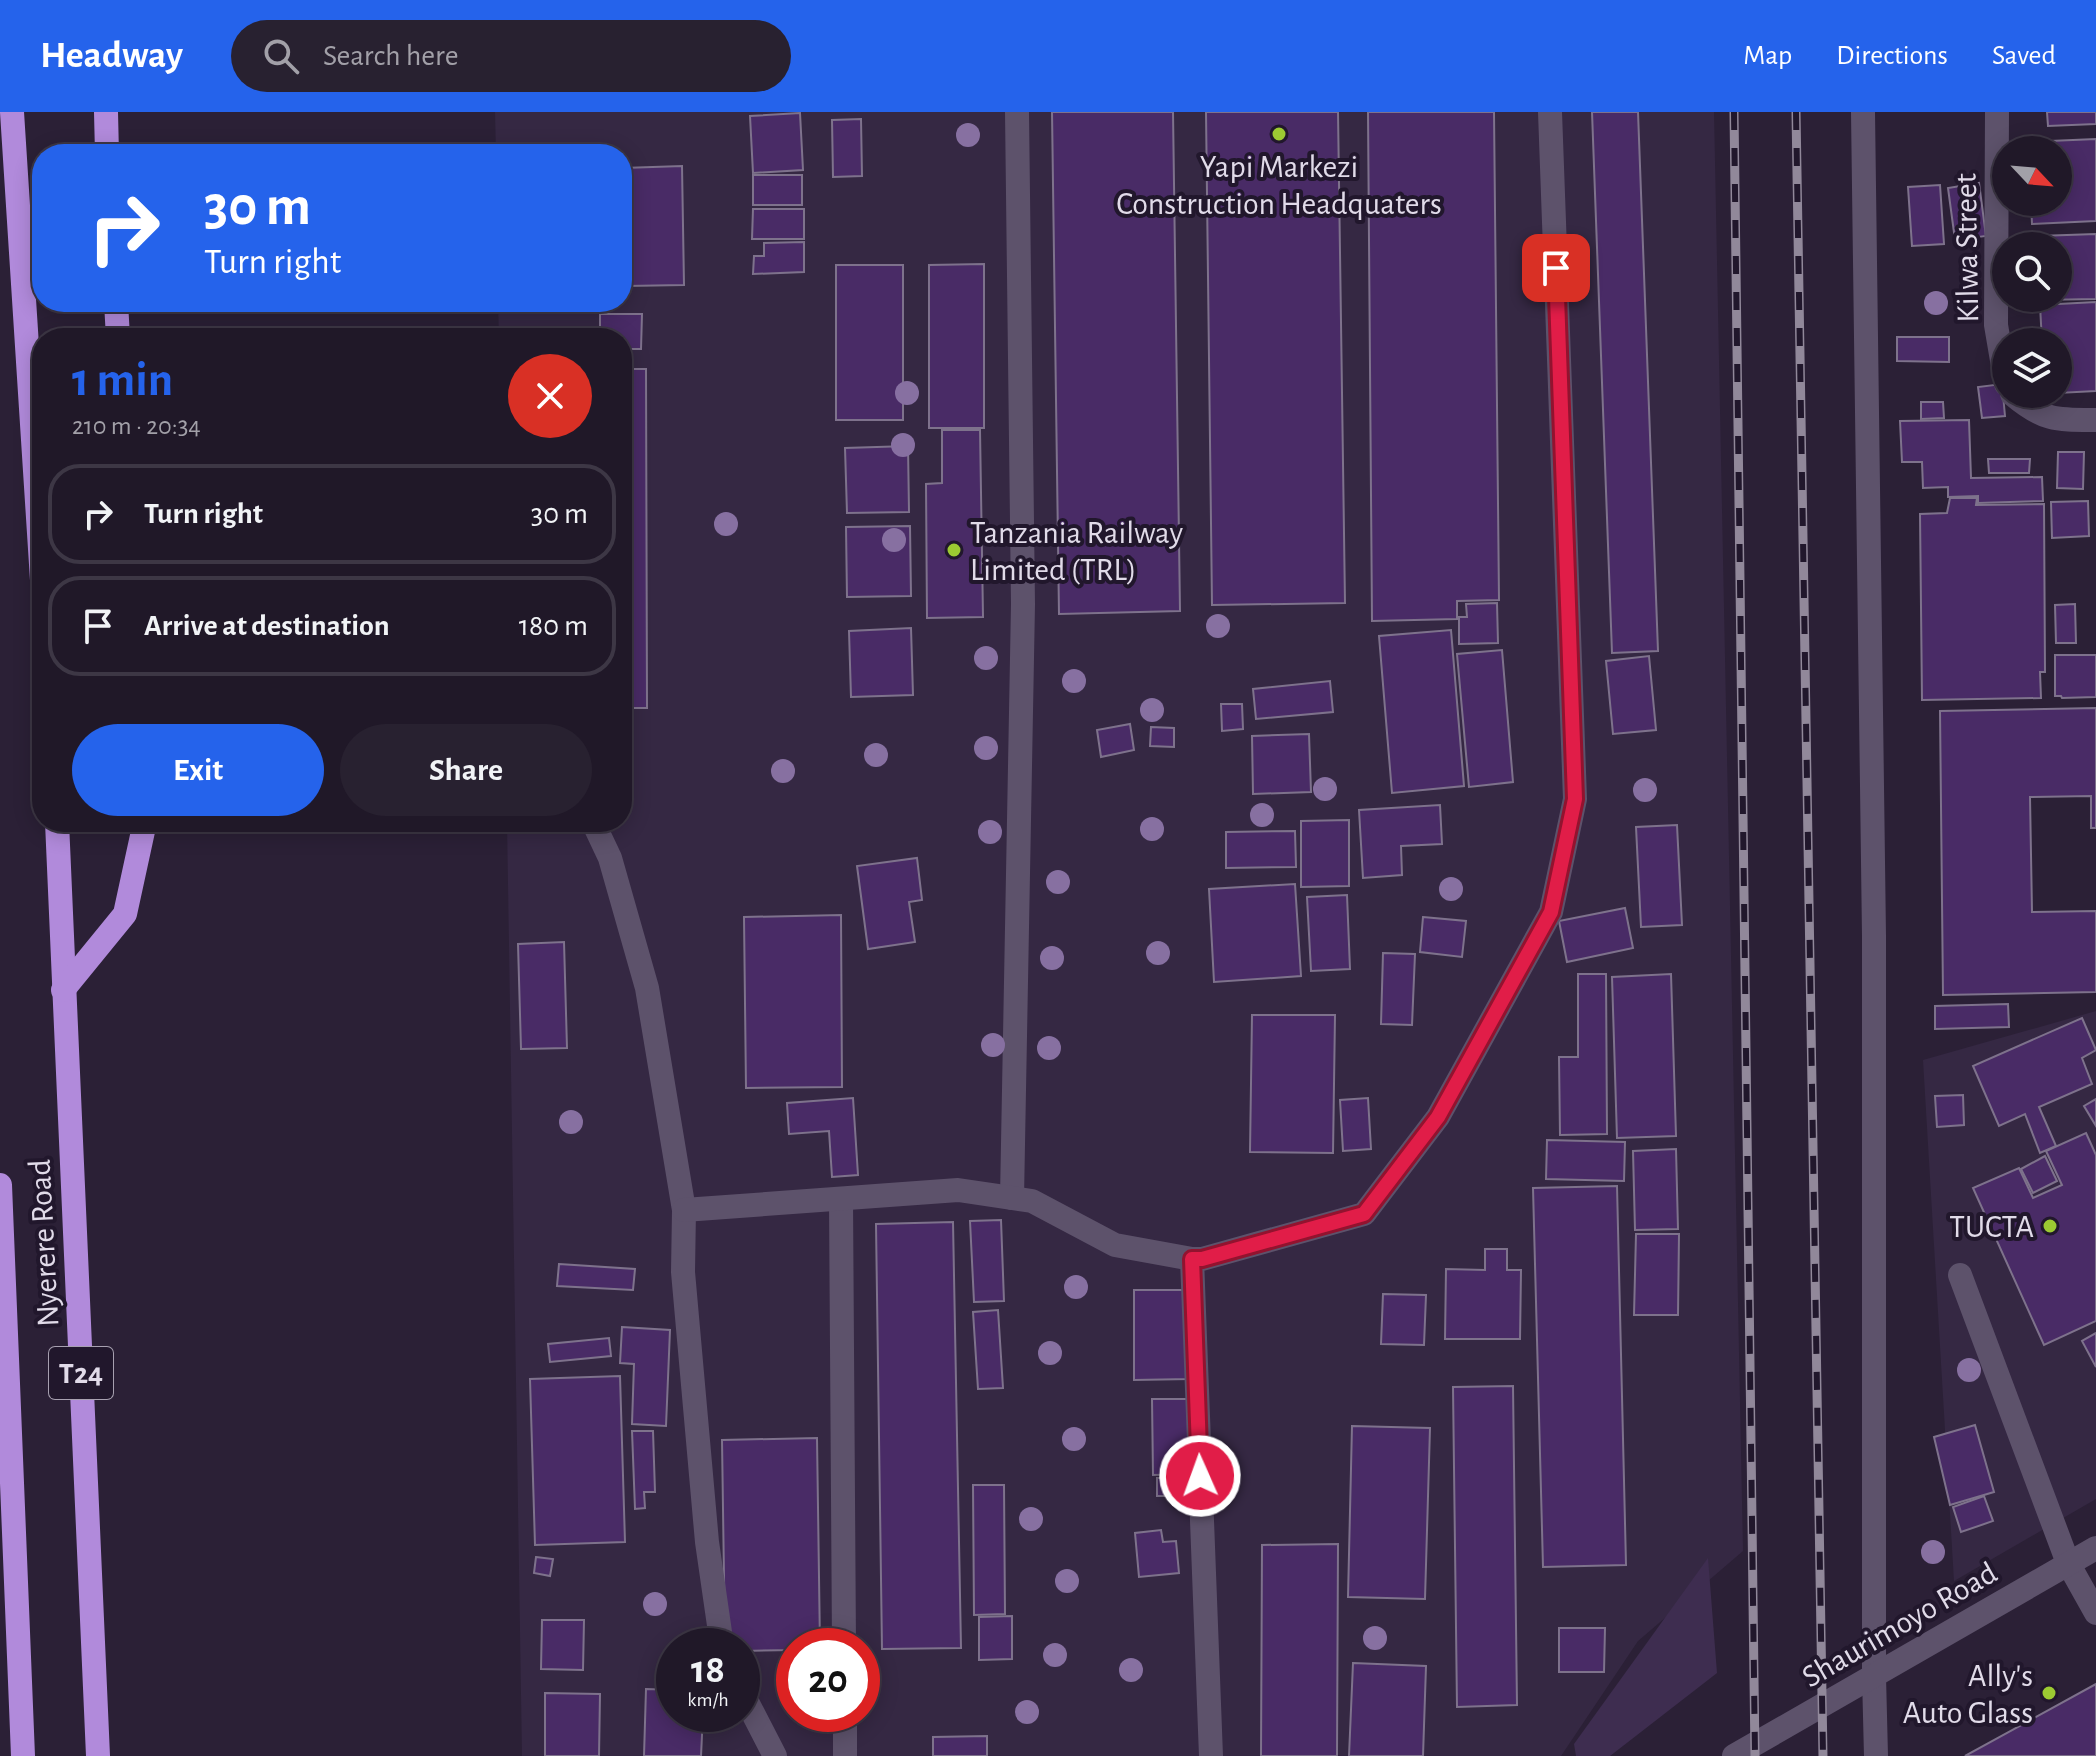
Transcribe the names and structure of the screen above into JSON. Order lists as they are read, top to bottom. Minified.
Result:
{"streets":{"highway":["Nyerere Road","T24"],"street":["Kilwa Street","Shaurimoyo Road"]},"places":["Yapi Markezi Construction Headquaters","Tanzania Railway Limited (TRL)","TUCTA","Ally's Auto Glass"],"north":"bottom right","page":{"header":"Headway","search":"Search here","nav":["Map","Directions","Saved"],"turn":["30 m","Turn right"],"heading":["1 min","210 m · 20:34"],"list":[{"name":"Turn right","value":"30 m"},{"name":"Arrive at destination","value":"180 m"}],"buttons":["Exit","Share"],"speed":"18 km/h","limit":"20"}}
